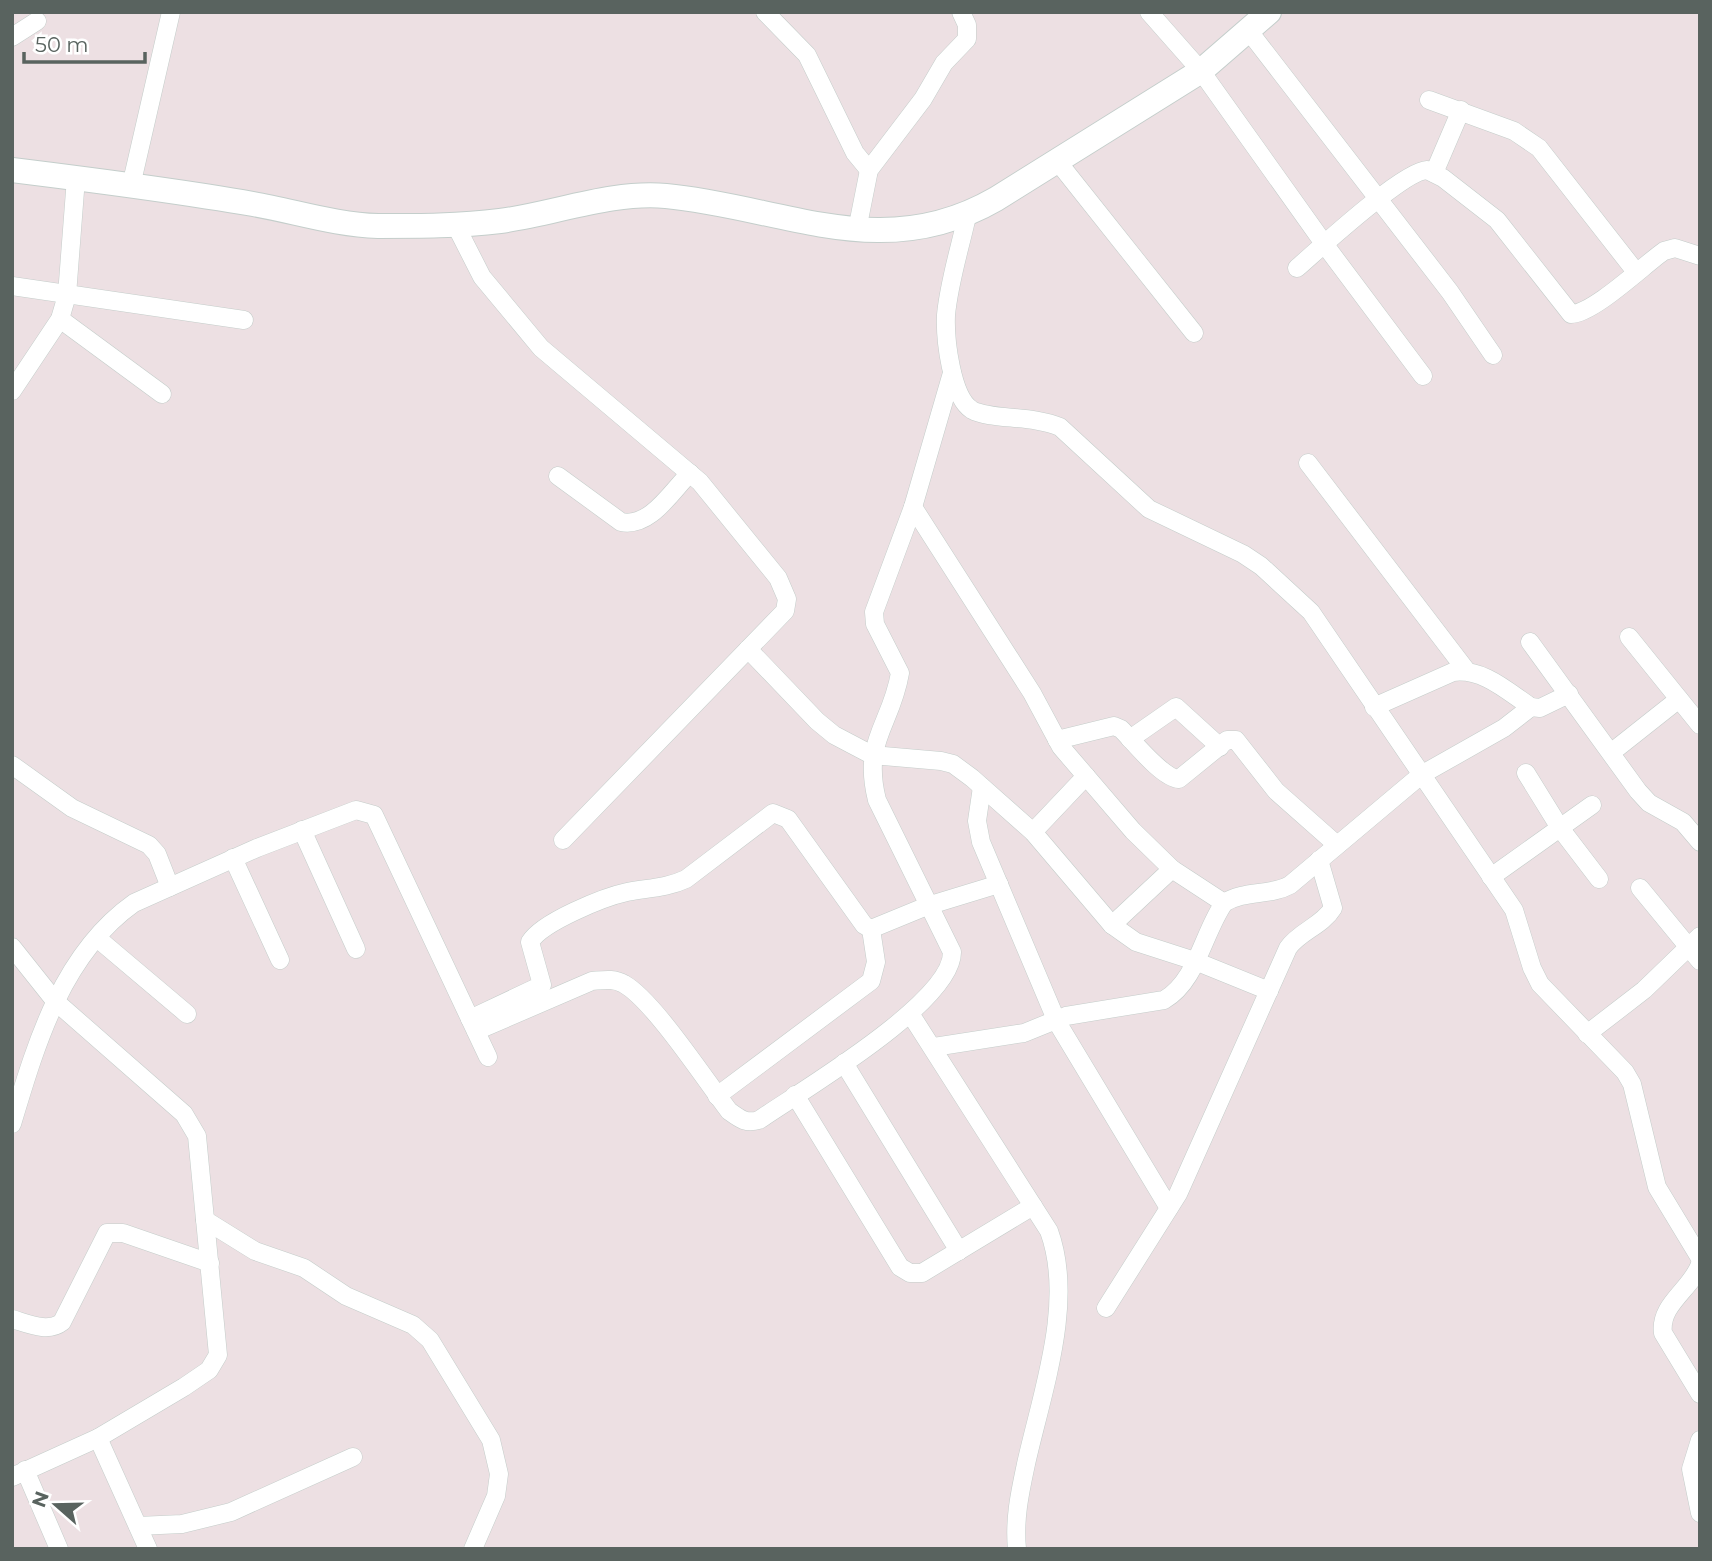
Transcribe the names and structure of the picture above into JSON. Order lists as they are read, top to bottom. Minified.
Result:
{"scale_bar":"50 m","north":"left"}
